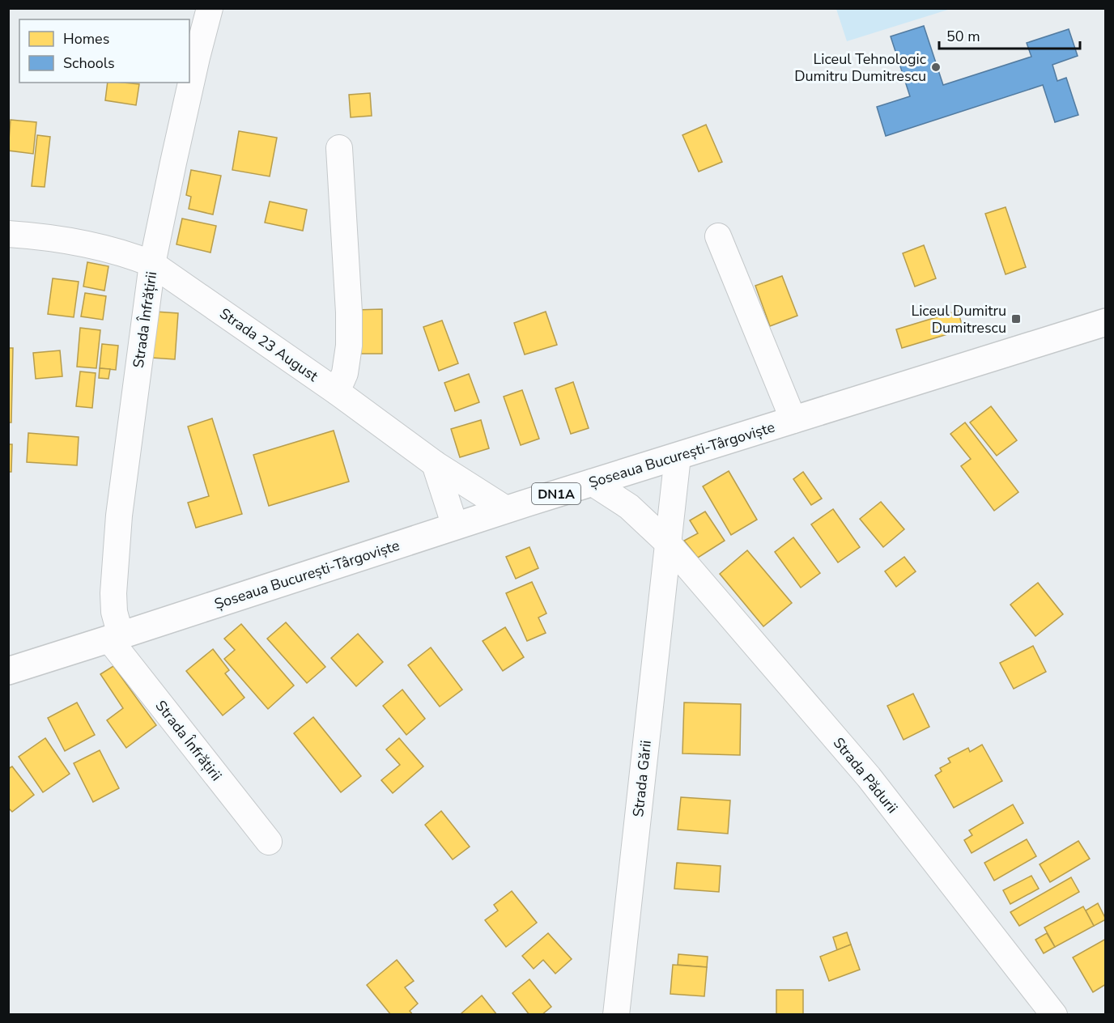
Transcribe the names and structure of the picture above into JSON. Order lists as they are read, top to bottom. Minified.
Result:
{"streets":{"main road":["Șoseaua București-Târgoviște","DN1A"],"street":["Strada Înfrățirii","Strada 23 August","Strada Pădurii","Strada Gării"]},"crossings":[["Strada Înfrățirii","Strada 23 August"],["Strada Înfrățirii","Șoseaua București-Târgoviște"],["Strada 23 August","Șoseaua București-Târgoviște"],["Șoseaua București-Târgoviște","Strada Pădurii"],["Șoseaua București-Târgoviște","Strada Gării"],["Strada Pădurii","Strada Gării"]],"places":{"other":["Liceul Tehnologic Dumitru Dumitrescu"],"transit":["Liceul Dumitru Dumitrescu"]},"legend":["Homes","Schools"],"scale_bar":"50 m"}
